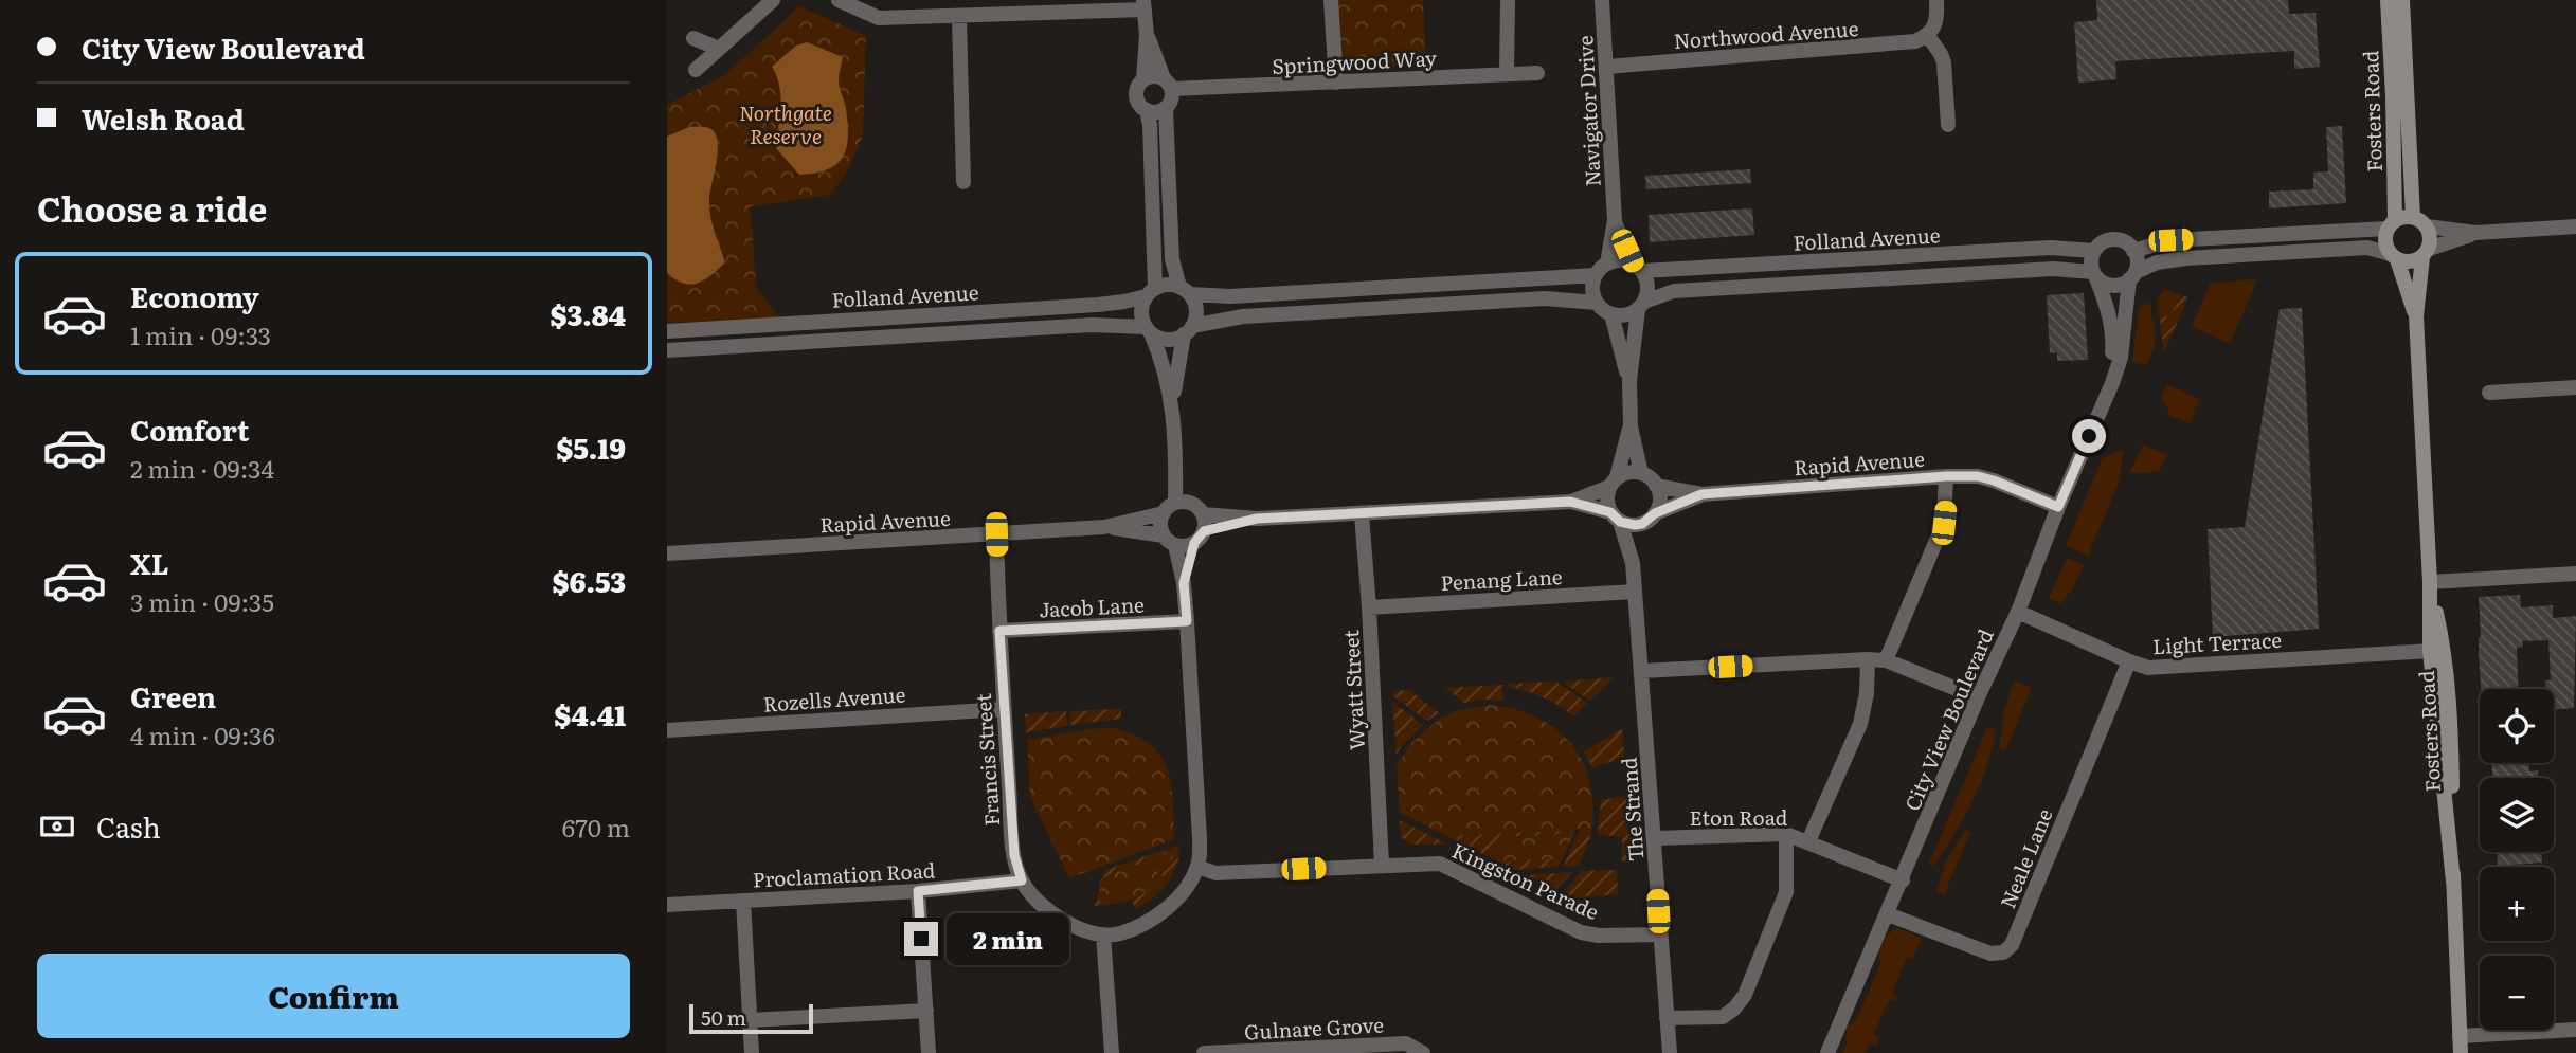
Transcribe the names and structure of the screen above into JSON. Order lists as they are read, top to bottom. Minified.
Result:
{"streets":{"main road":["Fosters Road"],"street":["Northwood Avenue","Springwood Way","Navigator Drive","Folland Avenue","Rapid Avenue","Penang Lane","Jacob Lane","Light Terrace","Wyatt Street","Rozells Avenue","City View Boulevard","Francis Street","The Strand","Eton Road","Neale Lane","Proclamation Road","Kingston Parade","Gulnare Grove"]},"crossings":[["Northwood Avenue","Navigator Drive"],["Navigator Drive","Folland Avenue"],["Fosters Road","Light Terrace"],["Folland Avenue","City View Boulevard"],["Rapid Avenue","City View Boulevard"],["Rapid Avenue","Francis Street"],["Rapid Avenue","The Strand"],["Penang Lane","Wyatt Street"],["Penang Lane","The Strand"],["Jacob Lane","Francis Street"],["Light Terrace","City View Boulevard"],["Light Terrace","Neale Lane"],["Wyatt Street","Kingston Parade"],["Rozells Avenue","Francis Street"],["City View Boulevard","Eton Road"],["City View Boulevard","Neale Lane"],["Francis Street","Proclamation Road"],["The Strand","Eton Road"],["The Strand","Kingston Parade"]],"parks":["Northgate Reserve"],"scale_bar":"50 m","page":{"banner":["City View Boulevard","Welsh Road"],"heading":"Choose a ride","list":[{"name":"Economy","note":"1 min · 09:33","value":"$3.84"},{"name":"Comfort","note":"2 min · 09:34","value":"$5.19"},{"name":"XL","note":"3 min · 09:35","value":"$6.53"},{"name":"Green","note":"4 min · 09:36","value":"$4.41"}],"map_buttons":["+","−"],"pay":["Cash","670 m"],"bubble":"2 min","buttons":"Confirm","scale":"50 m"}}
